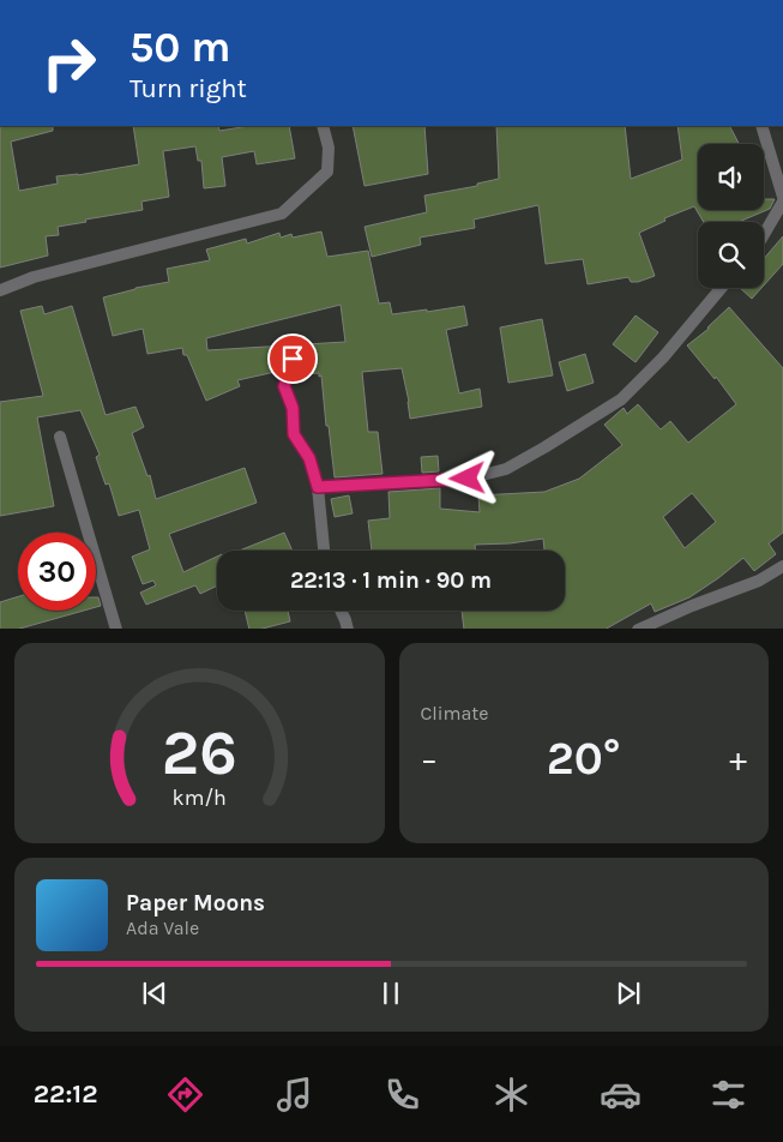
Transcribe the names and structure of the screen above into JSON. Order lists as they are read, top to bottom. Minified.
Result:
{"page":{"turn":["50 m","Turn right"],"limit":"30","trip":"22:13 · 1 min · 90 m","tile":"Climate","heat":["−","20°","+"],"song":["Paper Moons","Ada Vale"],"tabs":"22:12","gauge":["26","km/h"]}}
